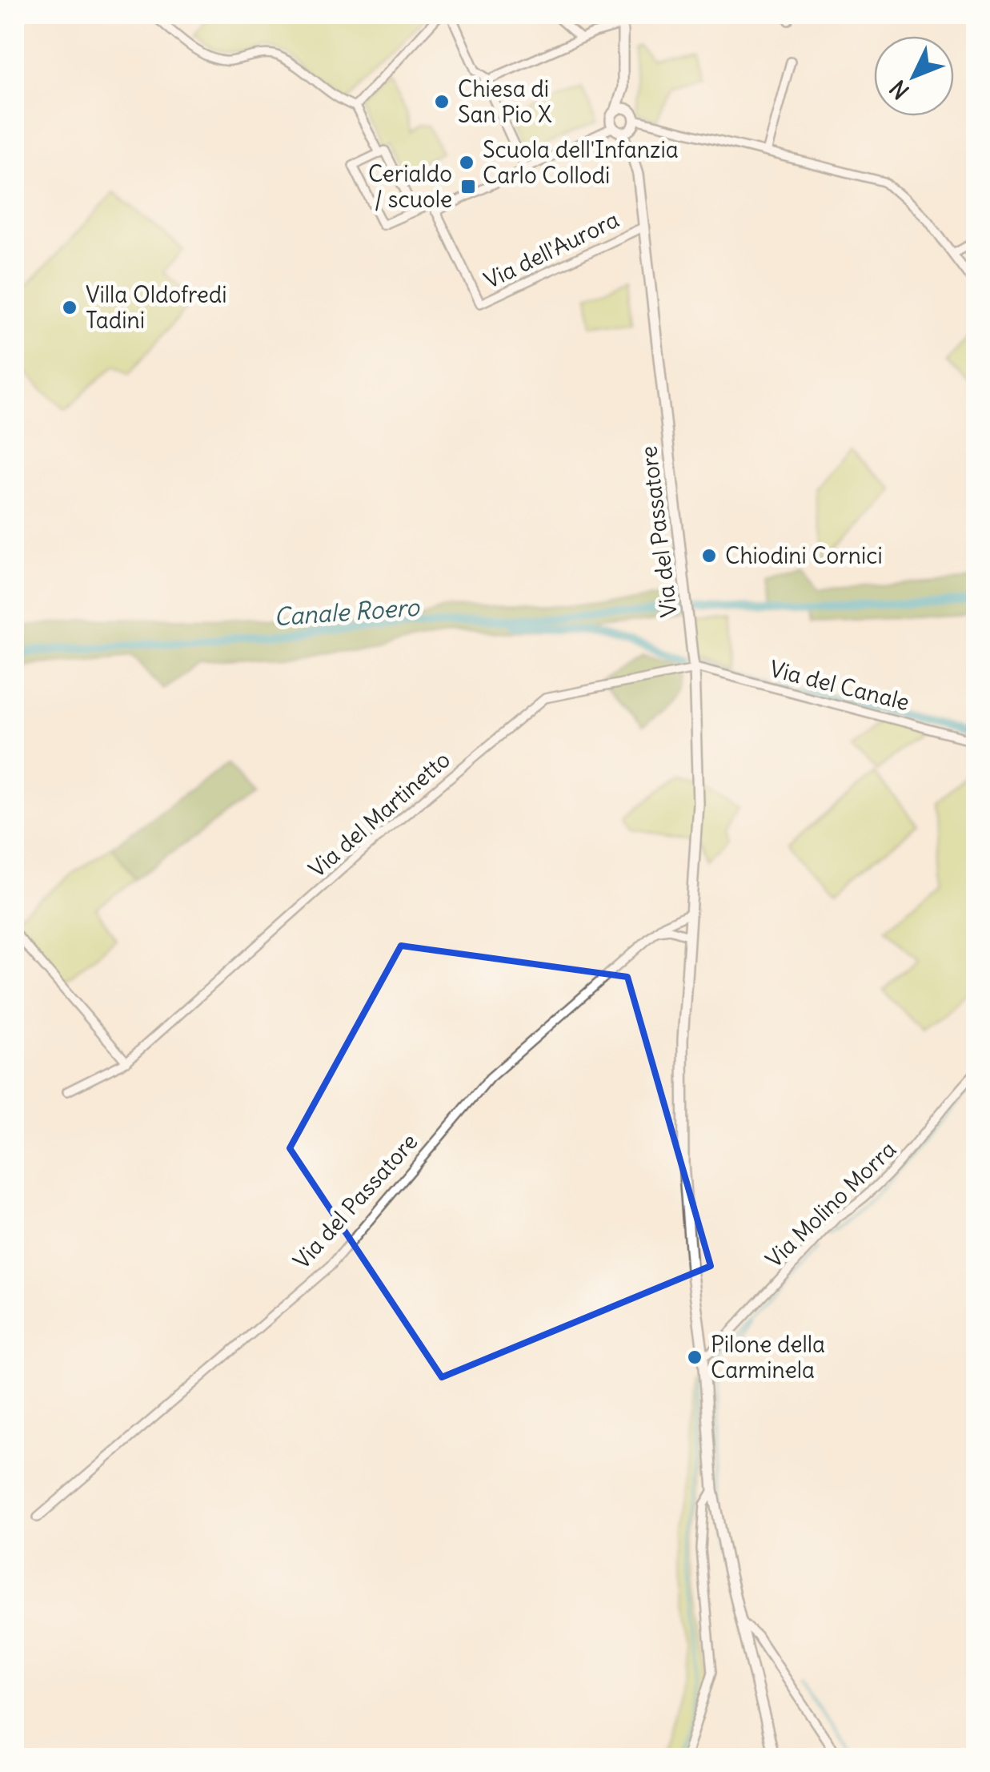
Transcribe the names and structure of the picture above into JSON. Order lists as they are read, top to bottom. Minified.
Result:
{"streets":{"street":["Via dell'Aurora","Via del Passatore","Via del Canale","Via del Martinetto","Via Molino Morra"]},"crossings":[["Via dell'Aurora","Via del Passatore"],["Via del Passatore","Via del Canale"],["Via del Passatore","Via del Martinetto"],["Via del Passatore","Via Molino Morra"],["Via del Canale","Via del Martinetto"]],"water":["Canale Roero"],"places":{"other":["Chiesa di San Pio X","Scuola dell'Infanzia Carlo Collodi","Villa Oldofredi Tadini","Chiodini Cornici","Pilone della Carminela"],"transit":["Cerialdo / scuole"]},"north":"bottom left"}
